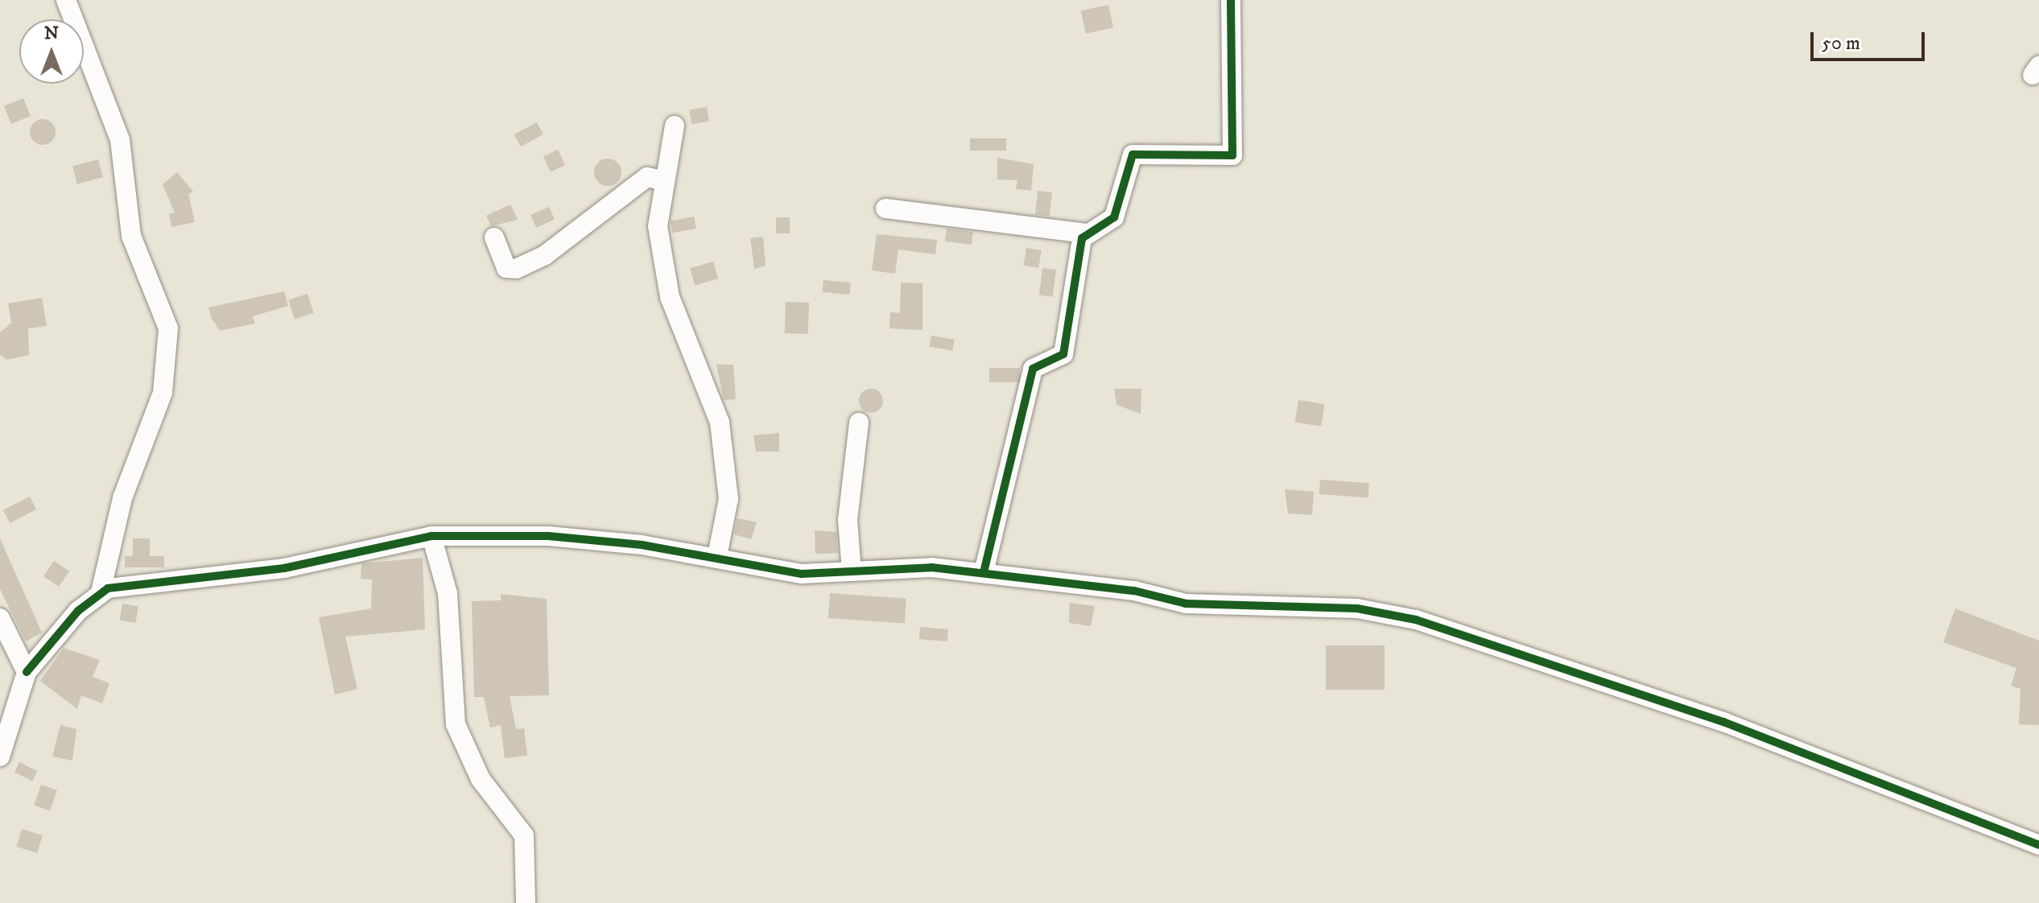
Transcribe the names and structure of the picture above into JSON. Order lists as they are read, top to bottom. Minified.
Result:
{"scale_bar":"50 m","north":"top"}
